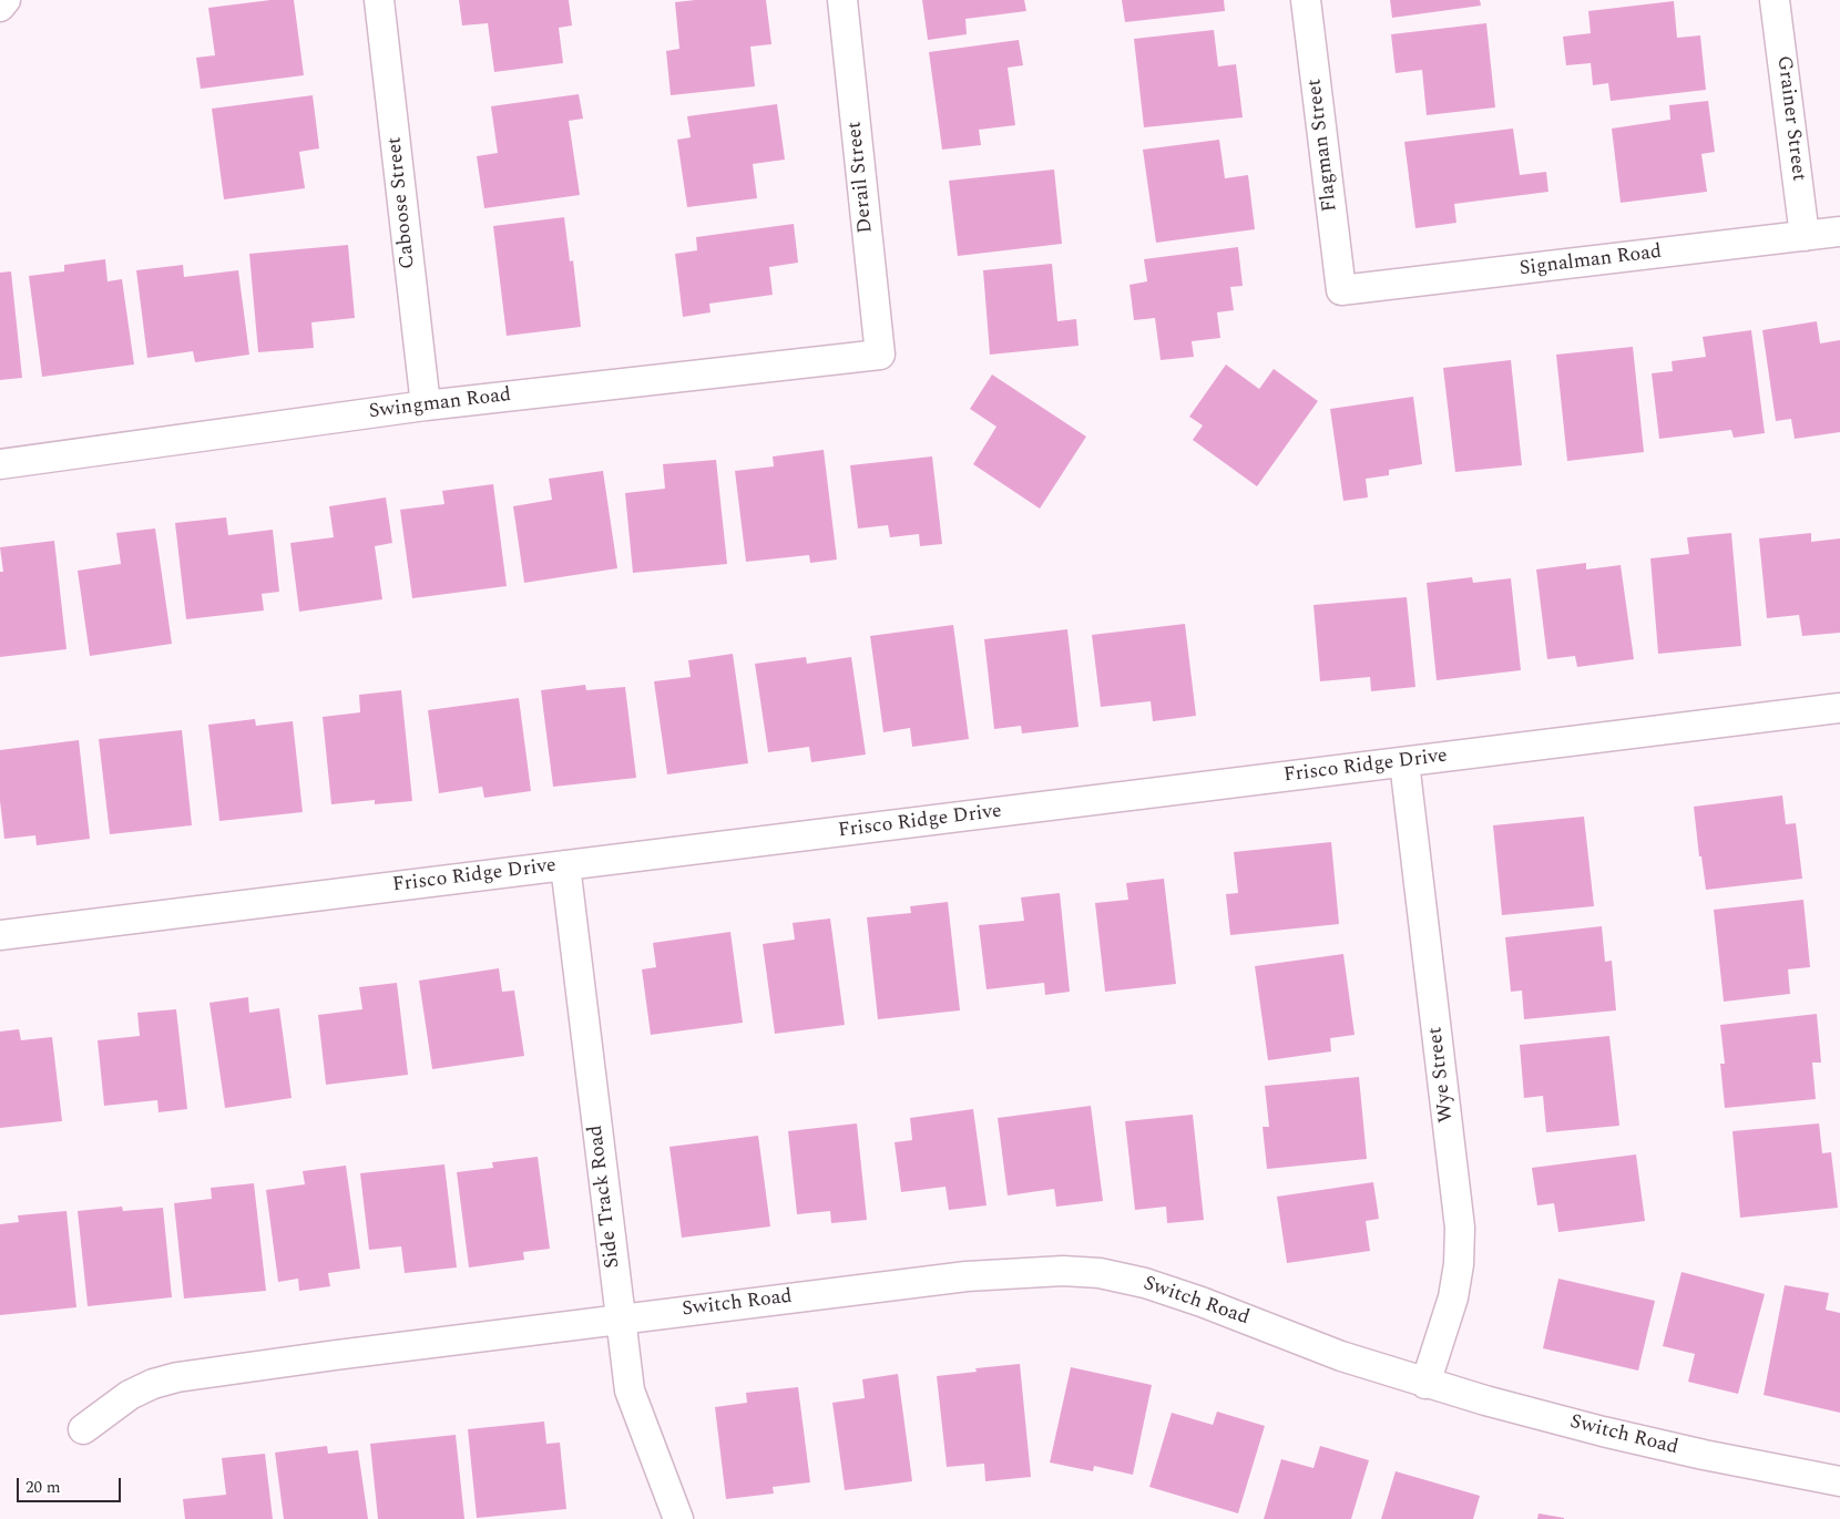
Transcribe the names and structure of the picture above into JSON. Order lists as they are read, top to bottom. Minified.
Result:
{"streets":{"street":["Grainer Street","Flagman Street","Derail Street","Caboose Street","Signalman Road","Swingman Road","Frisco Ridge Drive","Wye Street","Side Track Road","Switch Road"]},"crossings":[["Grainer Street","Signalman Road"],["Flagman Street","Signalman Road"],["Derail Street","Swingman Road"],["Caboose Street","Swingman Road"],["Frisco Ridge Drive","Wye Street"],["Frisco Ridge Drive","Side Track Road"],["Wye Street","Switch Road"],["Side Track Road","Switch Road"]],"scale_bar":"20 m"}
